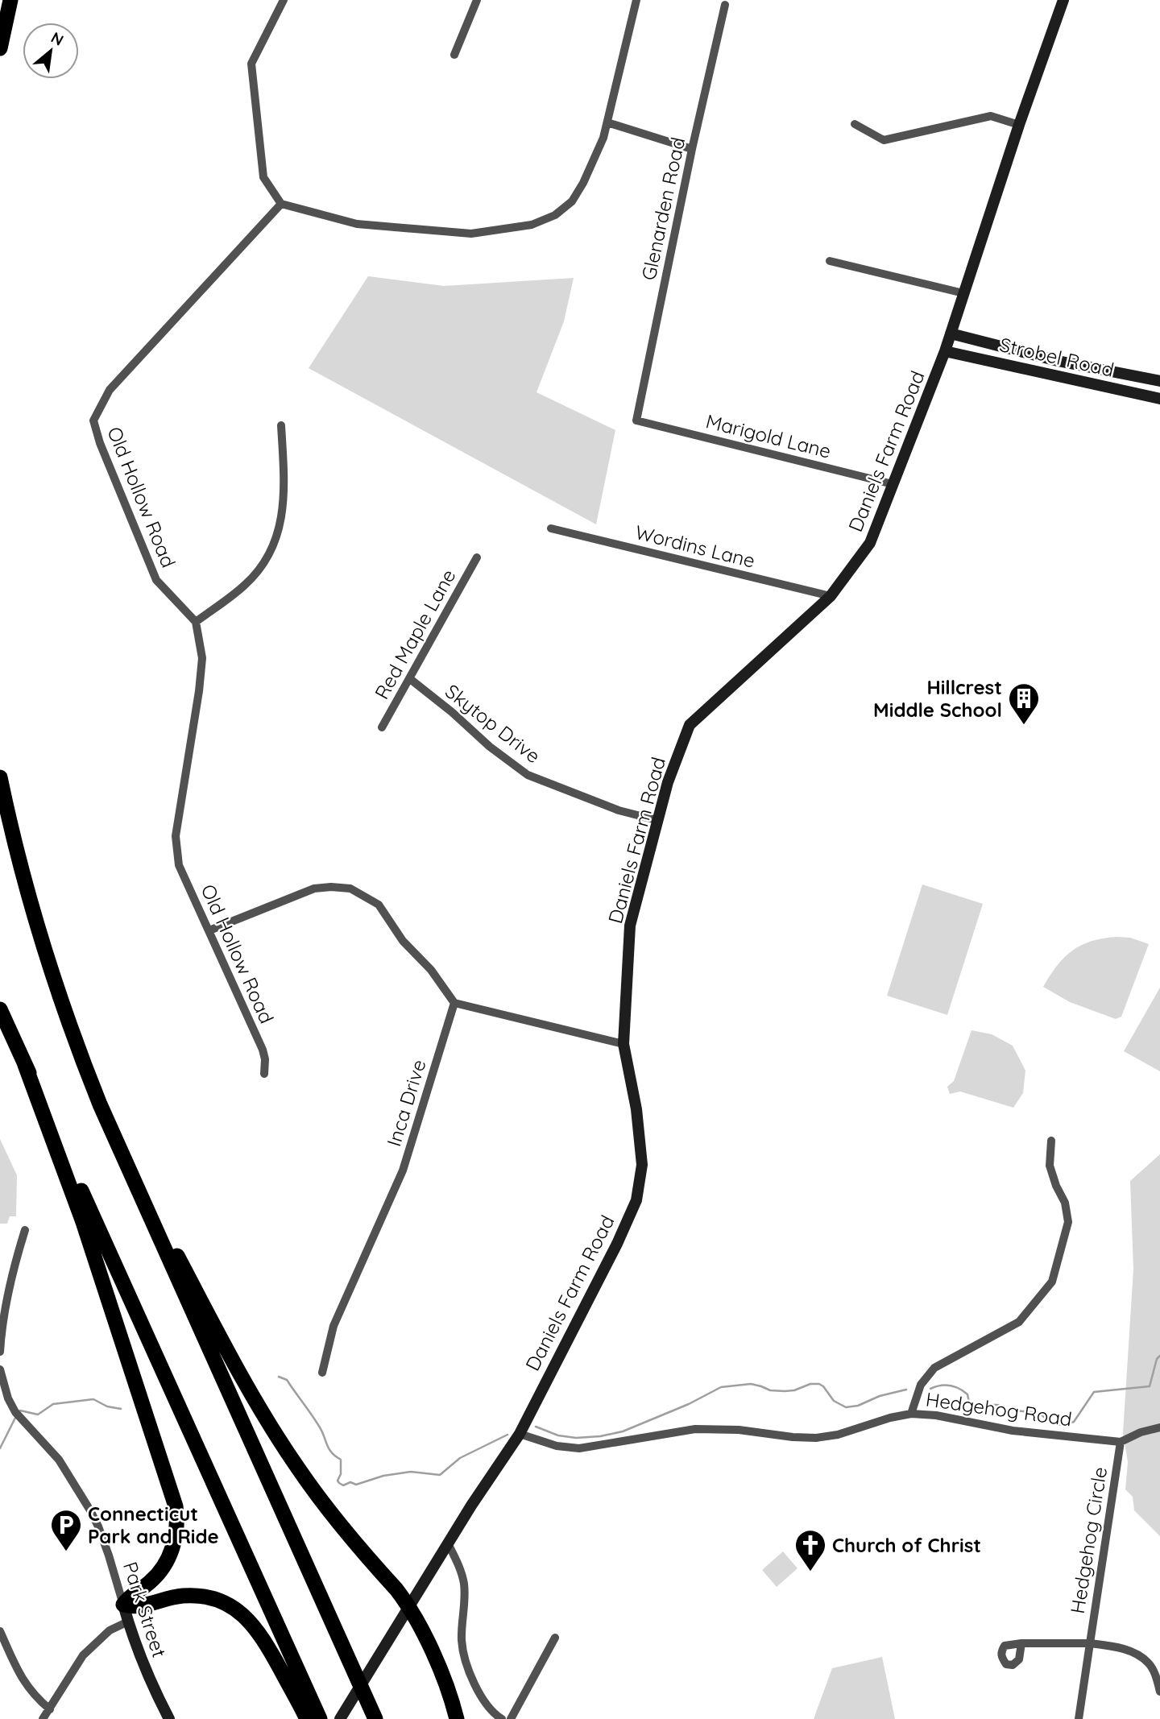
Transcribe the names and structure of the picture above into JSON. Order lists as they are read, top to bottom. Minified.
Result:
{"streets":{"main road":["Strobel Road","Daniels Farm Road","Park Street"],"street":["Glenarden Road","Marigold Lane","Old Hollow Road","Wordins Lane","Red Maple Lane","Skytop Drive","Inca Drive","Hedgehog Road","Hedgehog Circle"]},"crossings":[["Glenarden Road","Marigold Lane"],["Strobel Road","Daniels Farm Road"],["Marigold Lane","Daniels Farm Road"],["Daniels Farm Road","Wordins Lane"],["Daniels Farm Road","Skytop Drive"],["Daniels Farm Road","Hedgehog Road"],["Red Maple Lane","Skytop Drive"],["Hedgehog Road","Hedgehog Circle"]],"places":{"building":["Hillcrest Middle School"],"parking":["Connecticut Park and Ride"],"church":["Church of Christ"]},"north":"top right"}
